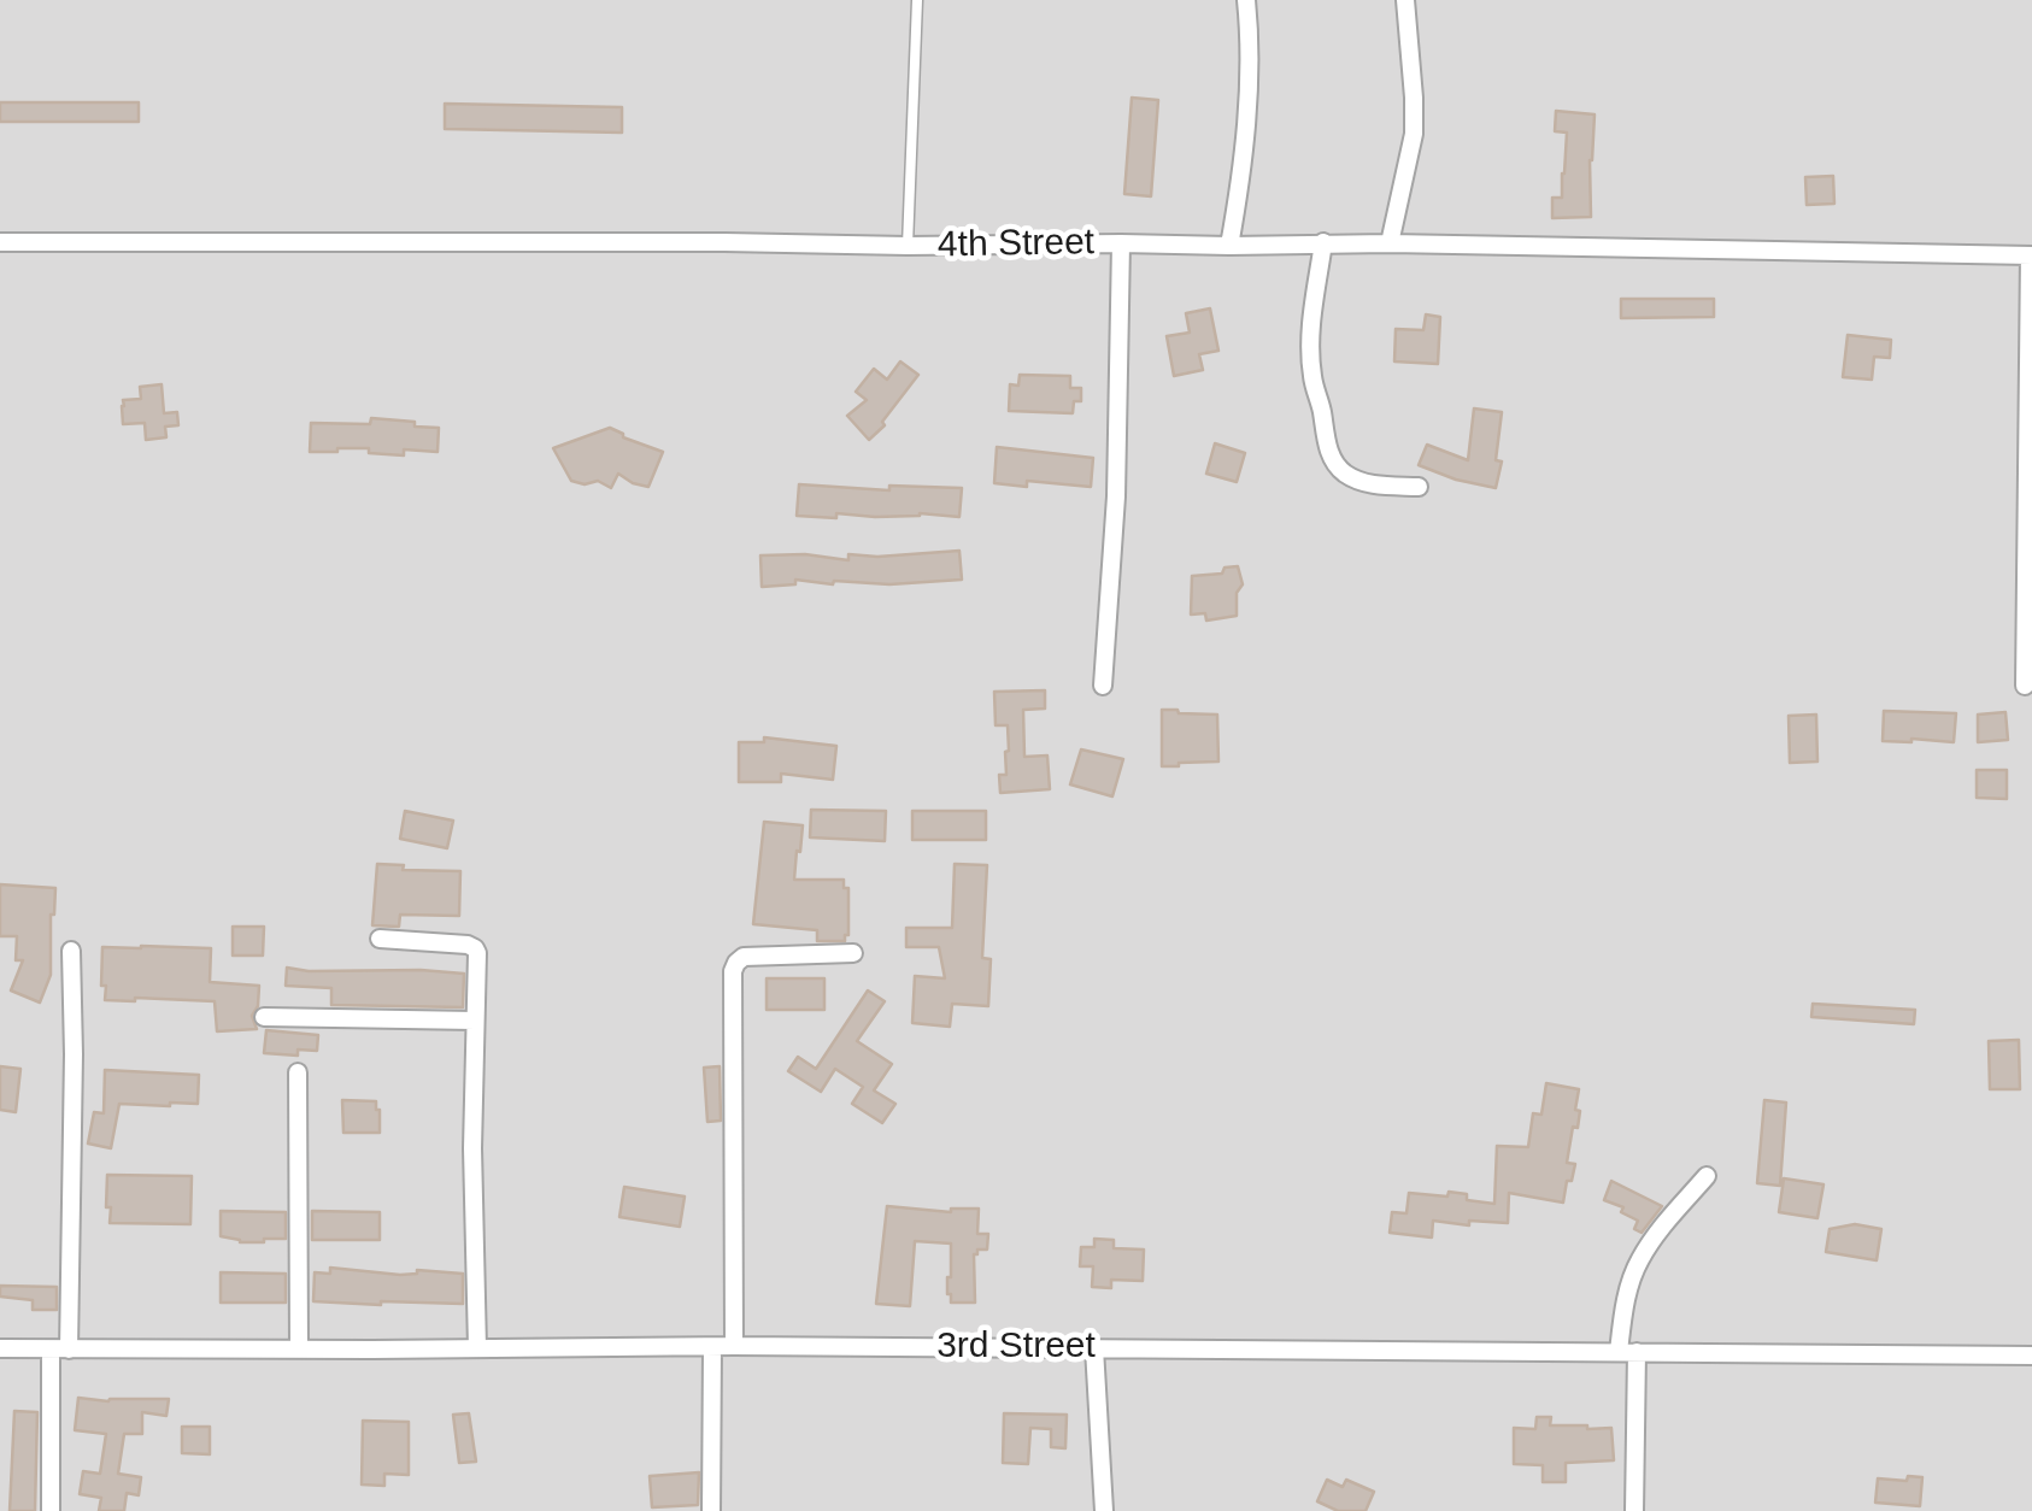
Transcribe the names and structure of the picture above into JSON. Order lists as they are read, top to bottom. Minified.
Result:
{"streets":{"street":["4th Street","3rd Street"]}}
